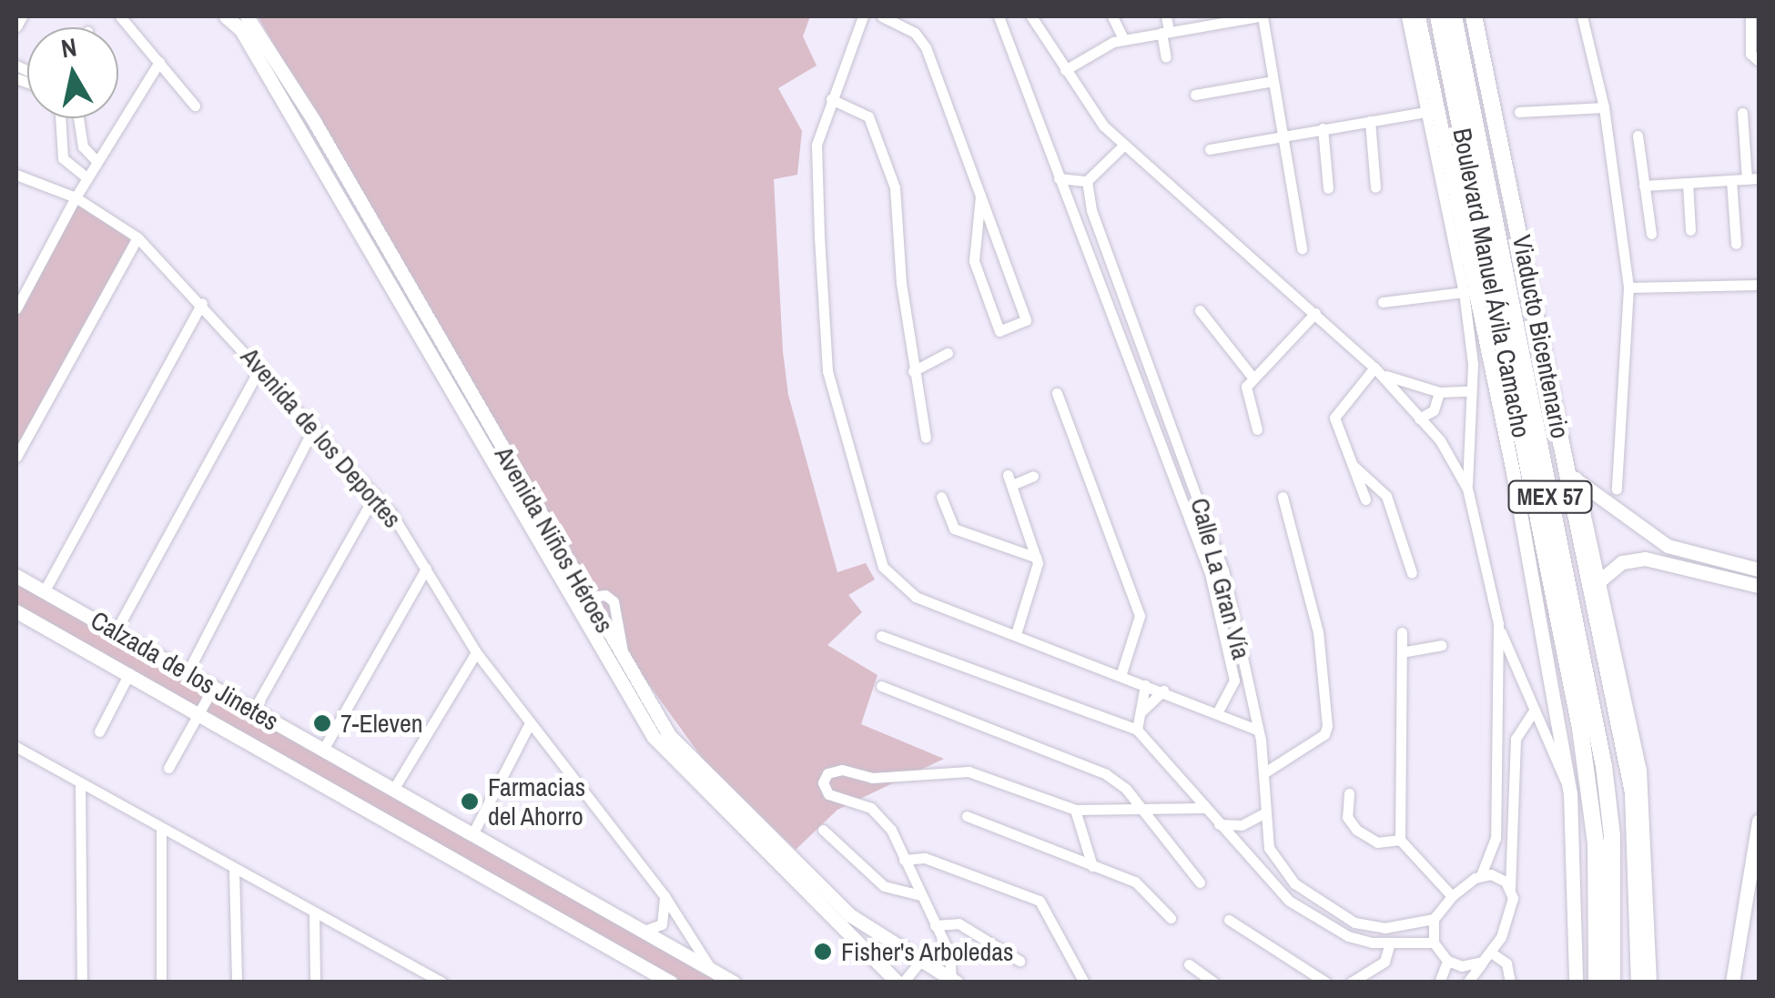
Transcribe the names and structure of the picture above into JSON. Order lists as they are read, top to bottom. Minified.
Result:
{"streets":{"highway":["Boulevard Manuel Ávila Camacho","Viaducto Bicentenario","MEX 57"],"main road":["Avenida Niños Héroes","Calzada de los Jinetes"],"street":["Avenida de los Deportes","Calle La Gran Vía"]},"crossings":[["Avenida de los Deportes","Calzada de los Jinetes"]],"places":["7-Eleven","Farmacias del Ahorro","Fisher's Arboledas"],"north":"top"}
